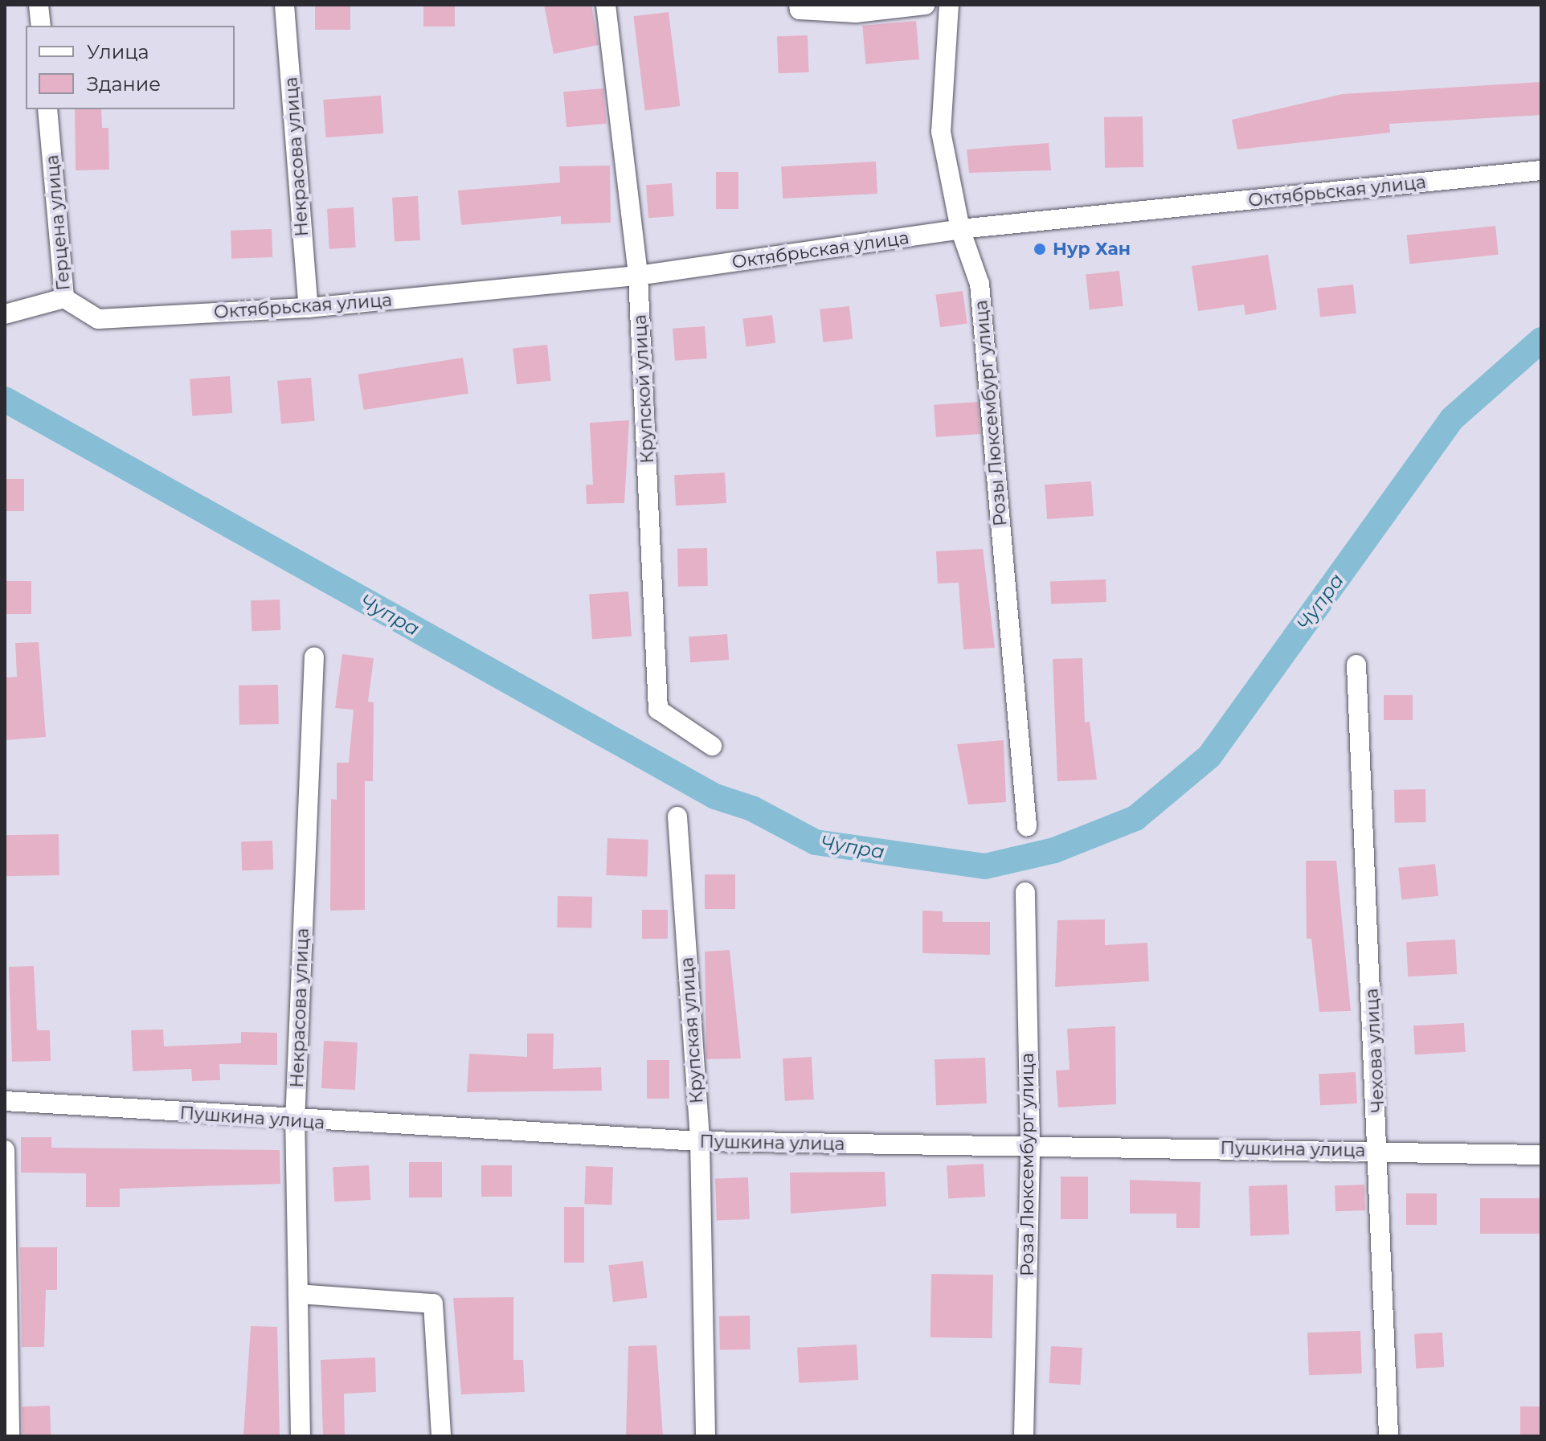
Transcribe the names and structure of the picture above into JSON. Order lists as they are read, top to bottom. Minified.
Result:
{"streets":{"street":["Некрасова улица","Октябрьская улица","Герцена улица","Крупской улица","Розы Люксембург улица","Крупская улица","Чехова улица","Пушкина улица","Роза Люксембург улица"]},"crossings":[["Некрасова улица","Октябрьская улица"],["Некрасова улица","Пушкина улица"],["Октябрьская улица","Герцена улица"],["Октябрьская улица","Крупской улица"],["Октябрьская улица","Розы Люксембург улица"],["Крупская улица","Пушкина улица"],["Чехова улица","Пушкина улица"],["Пушкина улица","Роза Люксембург улица"]],"water":["Чупра"],"places":["Нур Хан"],"legend":["Улица","Здание"]}
